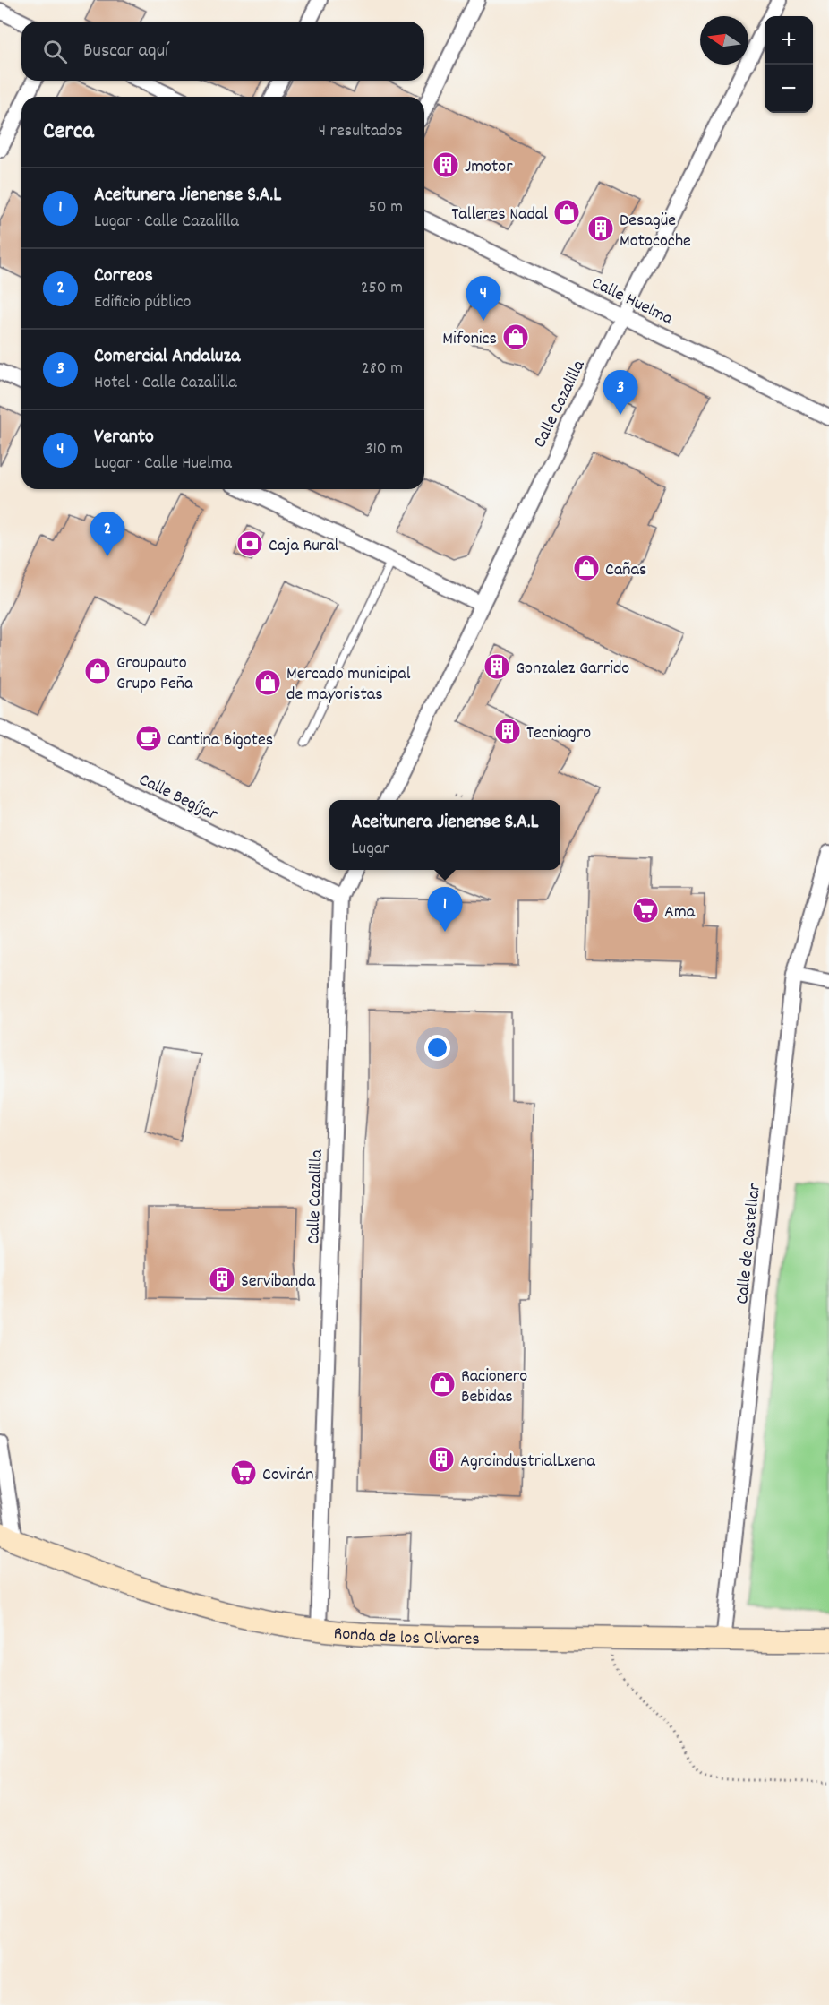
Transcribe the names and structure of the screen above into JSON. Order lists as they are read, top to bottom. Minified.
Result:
{"streets":{"main road":["Ronda de los Olivares"],"street":["Calle Huelma","Calle Cazalilla","Calle Begíjar","Calle de Castellar"]},"crossings":[["Calle Huelma","Calle Cazalilla"],["Calle Cazalilla","Calle Begíjar"],["Calle Cazalilla","Ronda de los Olivares"],["Calle de Castellar","Ronda de los Olivares"]],"places":{"building":["Jmotor","Desagüe Motocoche","Gonzalez Garrido","Tecniagro","Servibanda","AgroindustrialLxena"],"shop":["Talleres Nadal","Mifonics","Cañas","Groupauto Grupo Peña","Mercado municipal de mayoristas","Racionero Bebidas"],"bank":["Caja Rural"],"cafe":["Cantina Bigotes"],"supermarket":["Ama","Covirán"]},"north":"left","page":{"map_buttons":["+","−"],"search":"Buscar aquí","heading":["Cerca","4 resultados"],"list":[{"mark":"1","name":"Aceitunera Jienense S.A.L","note":"Lugar · Calle Cazalilla","value":"50 m"},{"mark":"2","name":"Correos","note":"Edificio público","value":"250 m"},{"mark":"3","name":"Comercial Andaluza","note":"Hotel · Calle Cazalilla","value":"280 m"},{"mark":"4","name":"Veranto","note":"Lugar · Calle Huelma","value":"310 m"}],"pins":["4","3","2","1"],"popup":["Aceitunera Jienense S.A.L","Lugar"]}}
